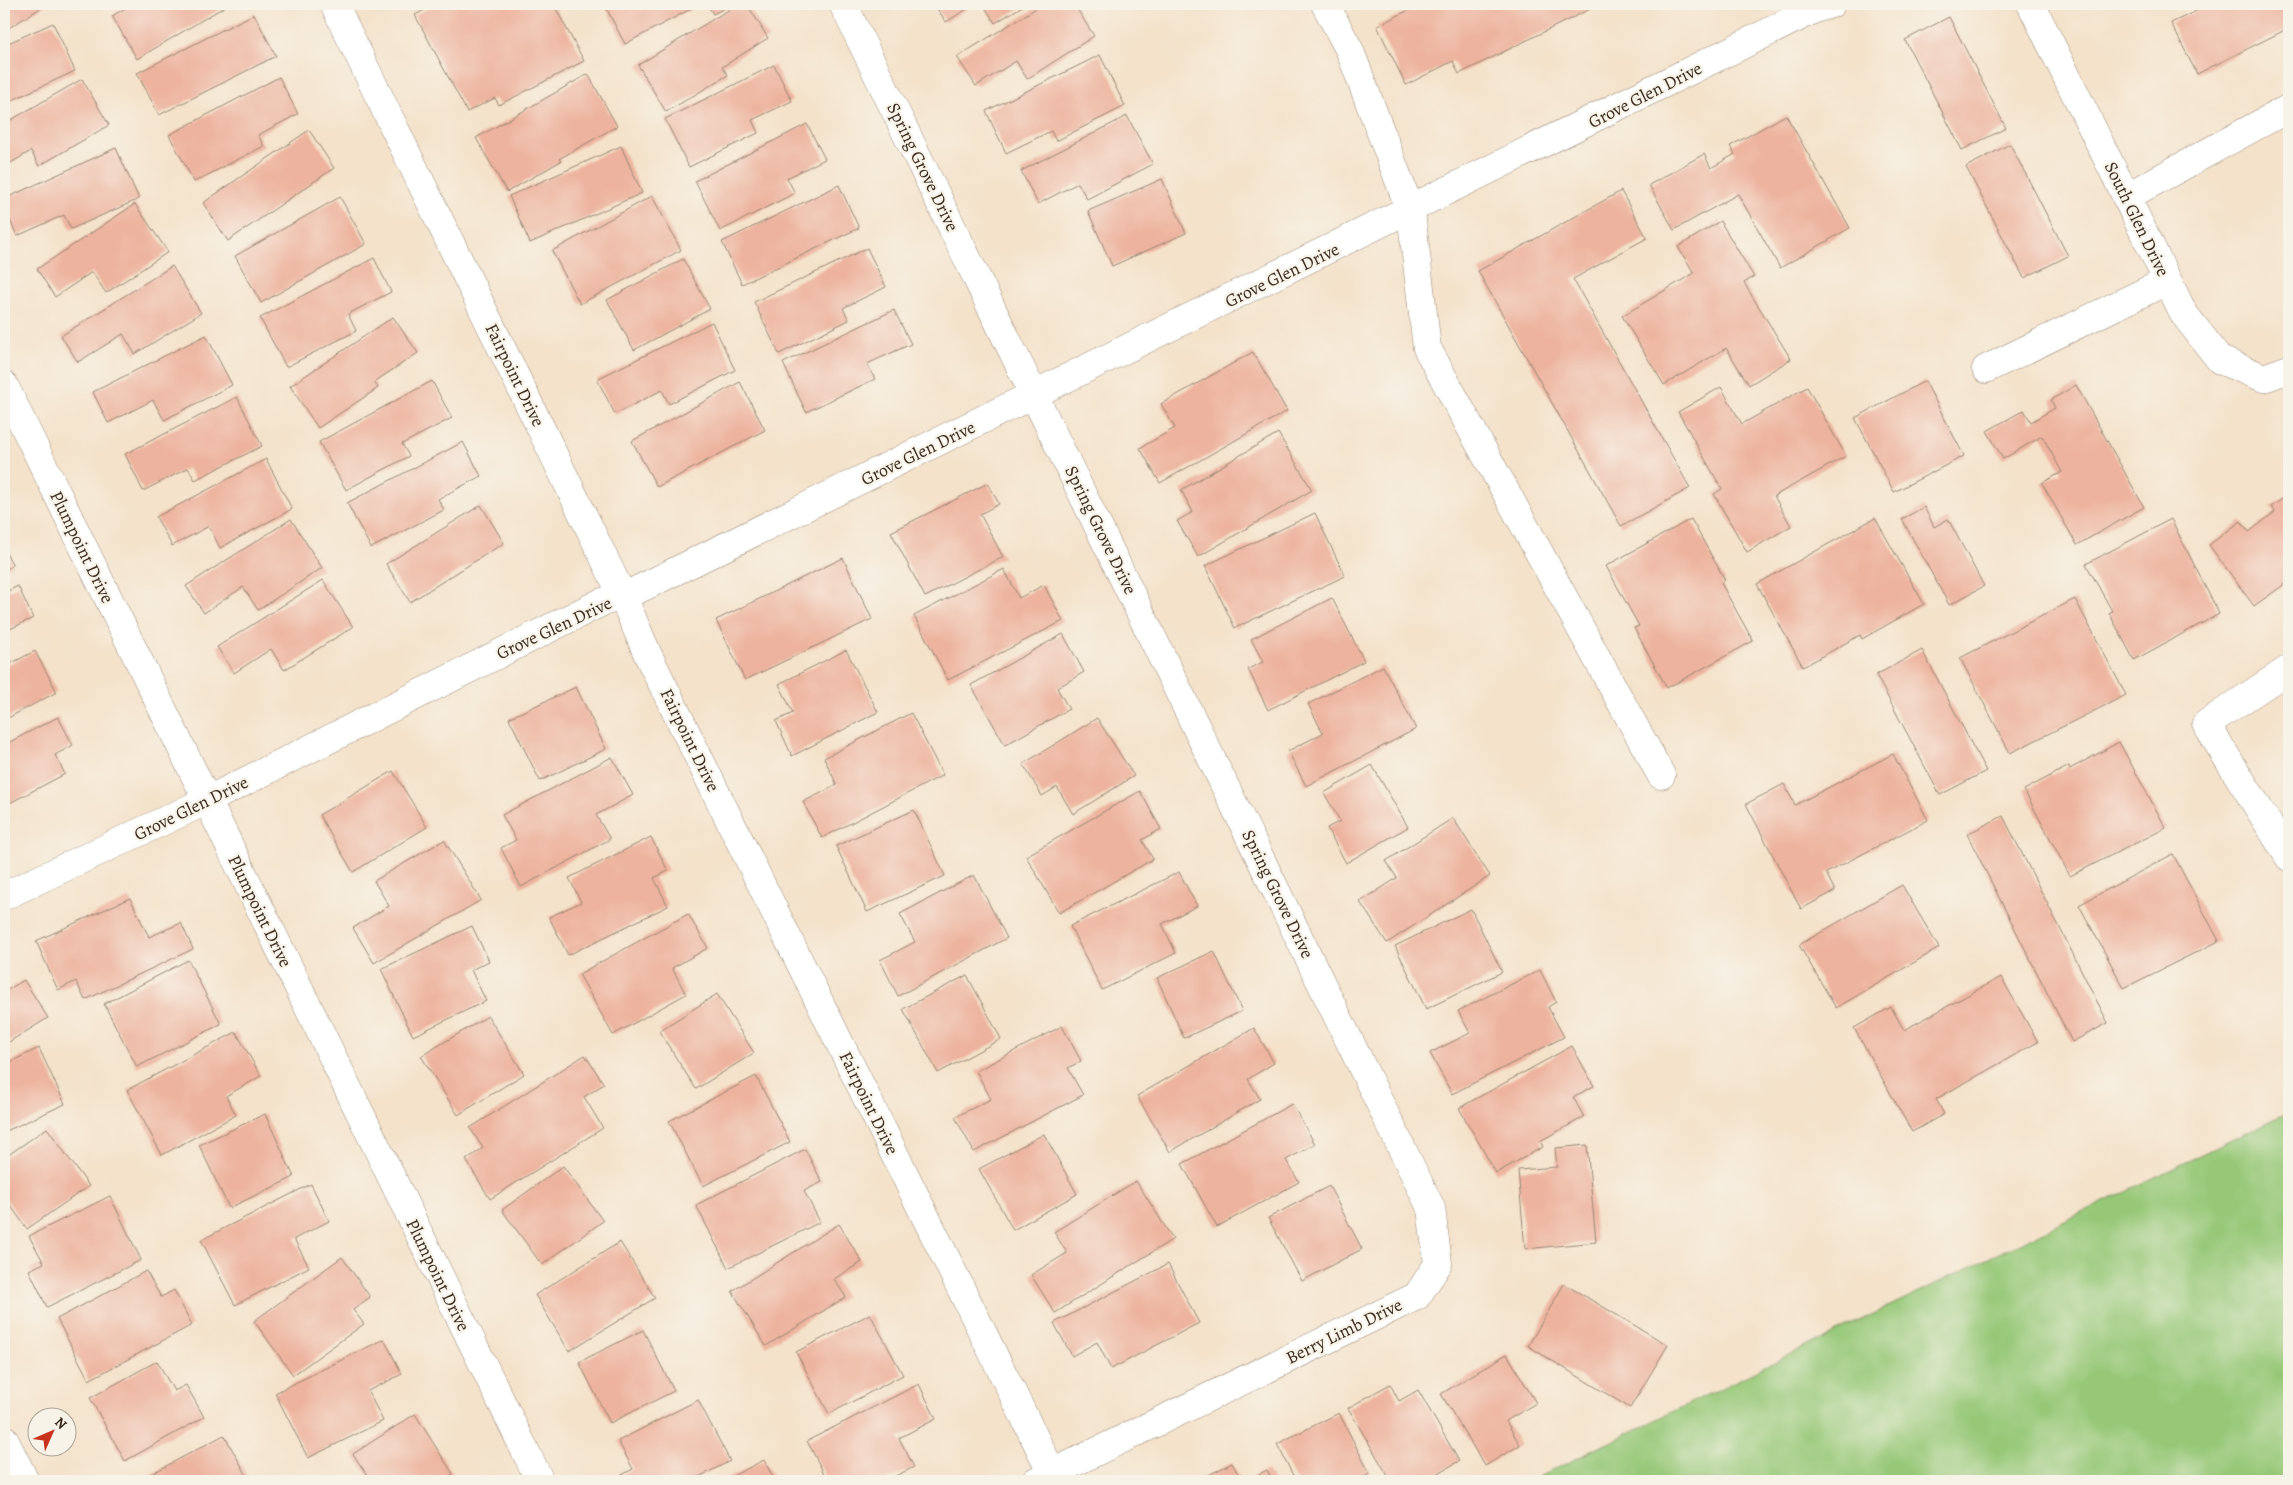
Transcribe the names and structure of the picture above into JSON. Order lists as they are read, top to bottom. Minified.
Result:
{"streets":{"street":["Grove Glen Drive","Spring Grove Drive","South Glen Drive","Fairpoint Drive","Plumpoint Drive","Berry Limb Drive"]},"crossings":[["Grove Glen Drive","Spring Grove Drive"],["Grove Glen Drive","Fairpoint Drive"],["Grove Glen Drive","Plumpoint Drive"],["Spring Grove Drive","Berry Limb Drive"],["Fairpoint Drive","Berry Limb Drive"]],"north":"top right"}
